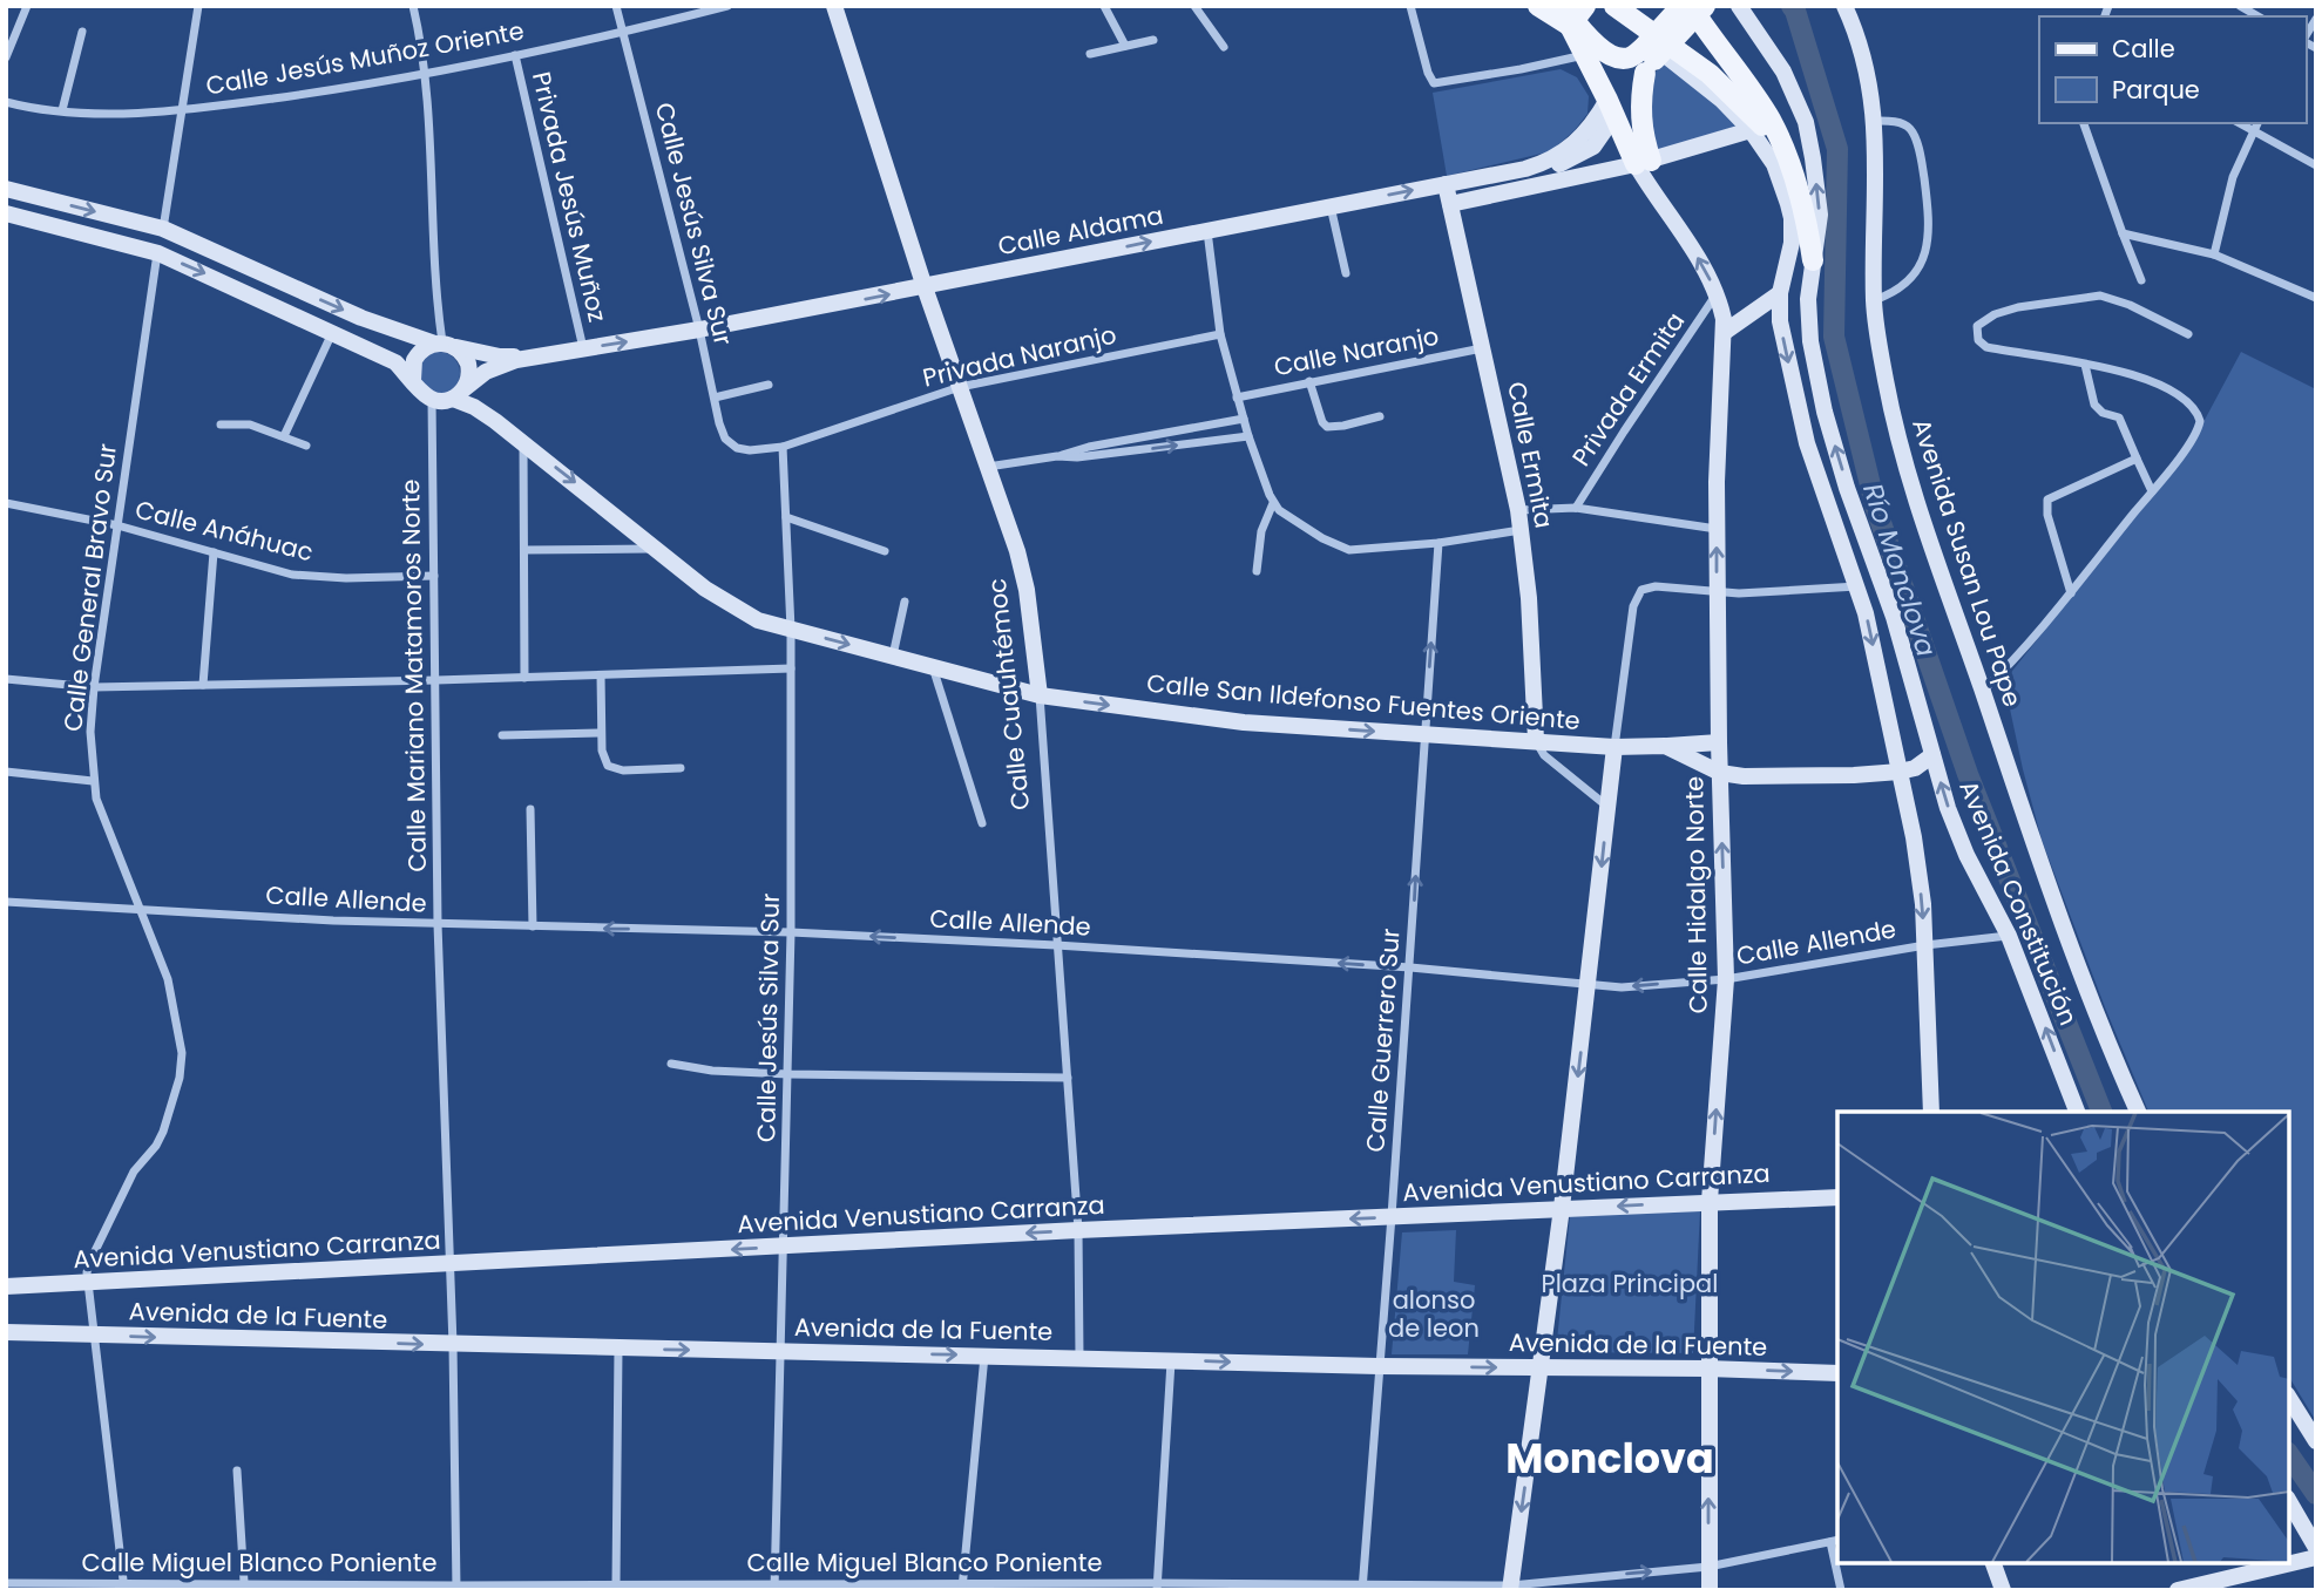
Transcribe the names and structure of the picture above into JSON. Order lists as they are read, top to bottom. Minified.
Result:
{"streets":{"street":["Calle Jesús Muñoz Oriente","Privada Jesús Muñoz","Calle Jesús Silva Sur","Calle Aldama","Calle Naranjo","Privada Naranjo","Privada Ermita","Calle Ermita","Calle Anáhuac","Avenida Susan Lou Pape","Calle General Bravo Sur","Calle Mariano Matamoros Norte","Calle Cuauhtémoc","Calle San Ildefonso Fuentes Oriente","Calle Hidalgo Norte","Calle Allende","Avenida Constitución","Calle Guerrero Sur","Avenida Venustiano Carranza","Avenida de la Fuente","Calle Miguel Blanco Poniente"]},"crossings":[["Calle Jesús Muñoz Oriente","Privada Jesús Muñoz"],["Calle Jesús Muñoz Oriente","Calle Jesús Silva Sur"],["Privada Jesús Muñoz","Calle Aldama"],["Calle Jesús Silva Sur","Calle Aldama"],["Calle Jesús Silva Sur","Privada Naranjo"],["Calle Jesús Silva Sur","Calle San Ildefonso Fuentes Oriente"],["Calle Jesús Silva Sur","Calle Allende"],["Calle Jesús Silva Sur","Avenida Venustiano Carranza"],["Calle Jesús Silva Sur","Avenida de la Fuente"],["Calle Jesús Silva Sur","Calle Miguel Blanco Poniente"],["Calle Aldama","Calle Ermita"],["Calle Aldama","Calle Mariano Matamoros Norte"],["Calle Aldama","Calle Cuauhtémoc"],["Calle Aldama","Calle San Ildefonso Fuentes Oriente"],["Calle Naranjo","Calle Ermita"],["Privada Naranjo","Calle Cuauhtémoc"],["Privada Ermita","Calle Hidalgo Norte"],["Calle Ermita","Calle San Ildefonso Fuentes Oriente"],["Calle Anáhuac","Calle General Bravo Sur"],["Calle Anáhuac","Calle Mariano Matamoros Norte"],["Calle General Bravo Sur","Calle Allende"],["Calle General Bravo Sur","Avenida Venustiano Carranza"],["Calle Mariano Matamoros Norte","Calle San Ildefonso Fuentes Oriente"],["Calle Mariano Matamoros Norte","Calle Allende"],["Calle Mariano Matamoros Norte","Avenida Venustiano Carranza"],["Calle Mariano Matamoros Norte","Avenida de la Fuente"],["Calle Mariano Matamoros Norte","Calle Miguel Blanco Poniente"],["Calle Cuauhtémoc","Calle San Ildefonso Fuentes Oriente"],["Calle Cuauhtémoc","Calle Allende"],["Calle Cuauhtémoc","Avenida Venustiano Carranza"],["Calle Cuauhtémoc","Avenida de la Fuente"],["Calle San Ildefonso Fuentes Oriente","Calle Hidalgo Norte"],["Calle San Ildefonso Fuentes Oriente","Avenida Constitución"],["Calle San Ildefonso Fuentes Oriente","Calle Guerrero Sur"],["Calle Hidalgo Norte","Calle Allende"],["Calle Hidalgo Norte","Avenida Venustiano Carranza"],["Calle Hidalgo Norte","Avenida de la Fuente"],["Calle Hidalgo Norte","Calle Miguel Blanco Poniente"],["Calle Allende","Avenida Constitución"],["Calle Allende","Calle Guerrero Sur"],["Calle Guerrero Sur","Avenida Venustiano Carranza"],["Calle Guerrero Sur","Avenida de la Fuente"],["Calle Guerrero Sur","Calle Miguel Blanco Poniente"]],"one_way":["Calle Allende","Calle Guerrero Sur","Avenida Venustiano Carranza","Avenida de la Fuente"],"districts":["Monclova"],"water":["Río Monclova"],"parks":["Plaza Principal","alonso de leon"],"legend":["Calle","Parque"]}
